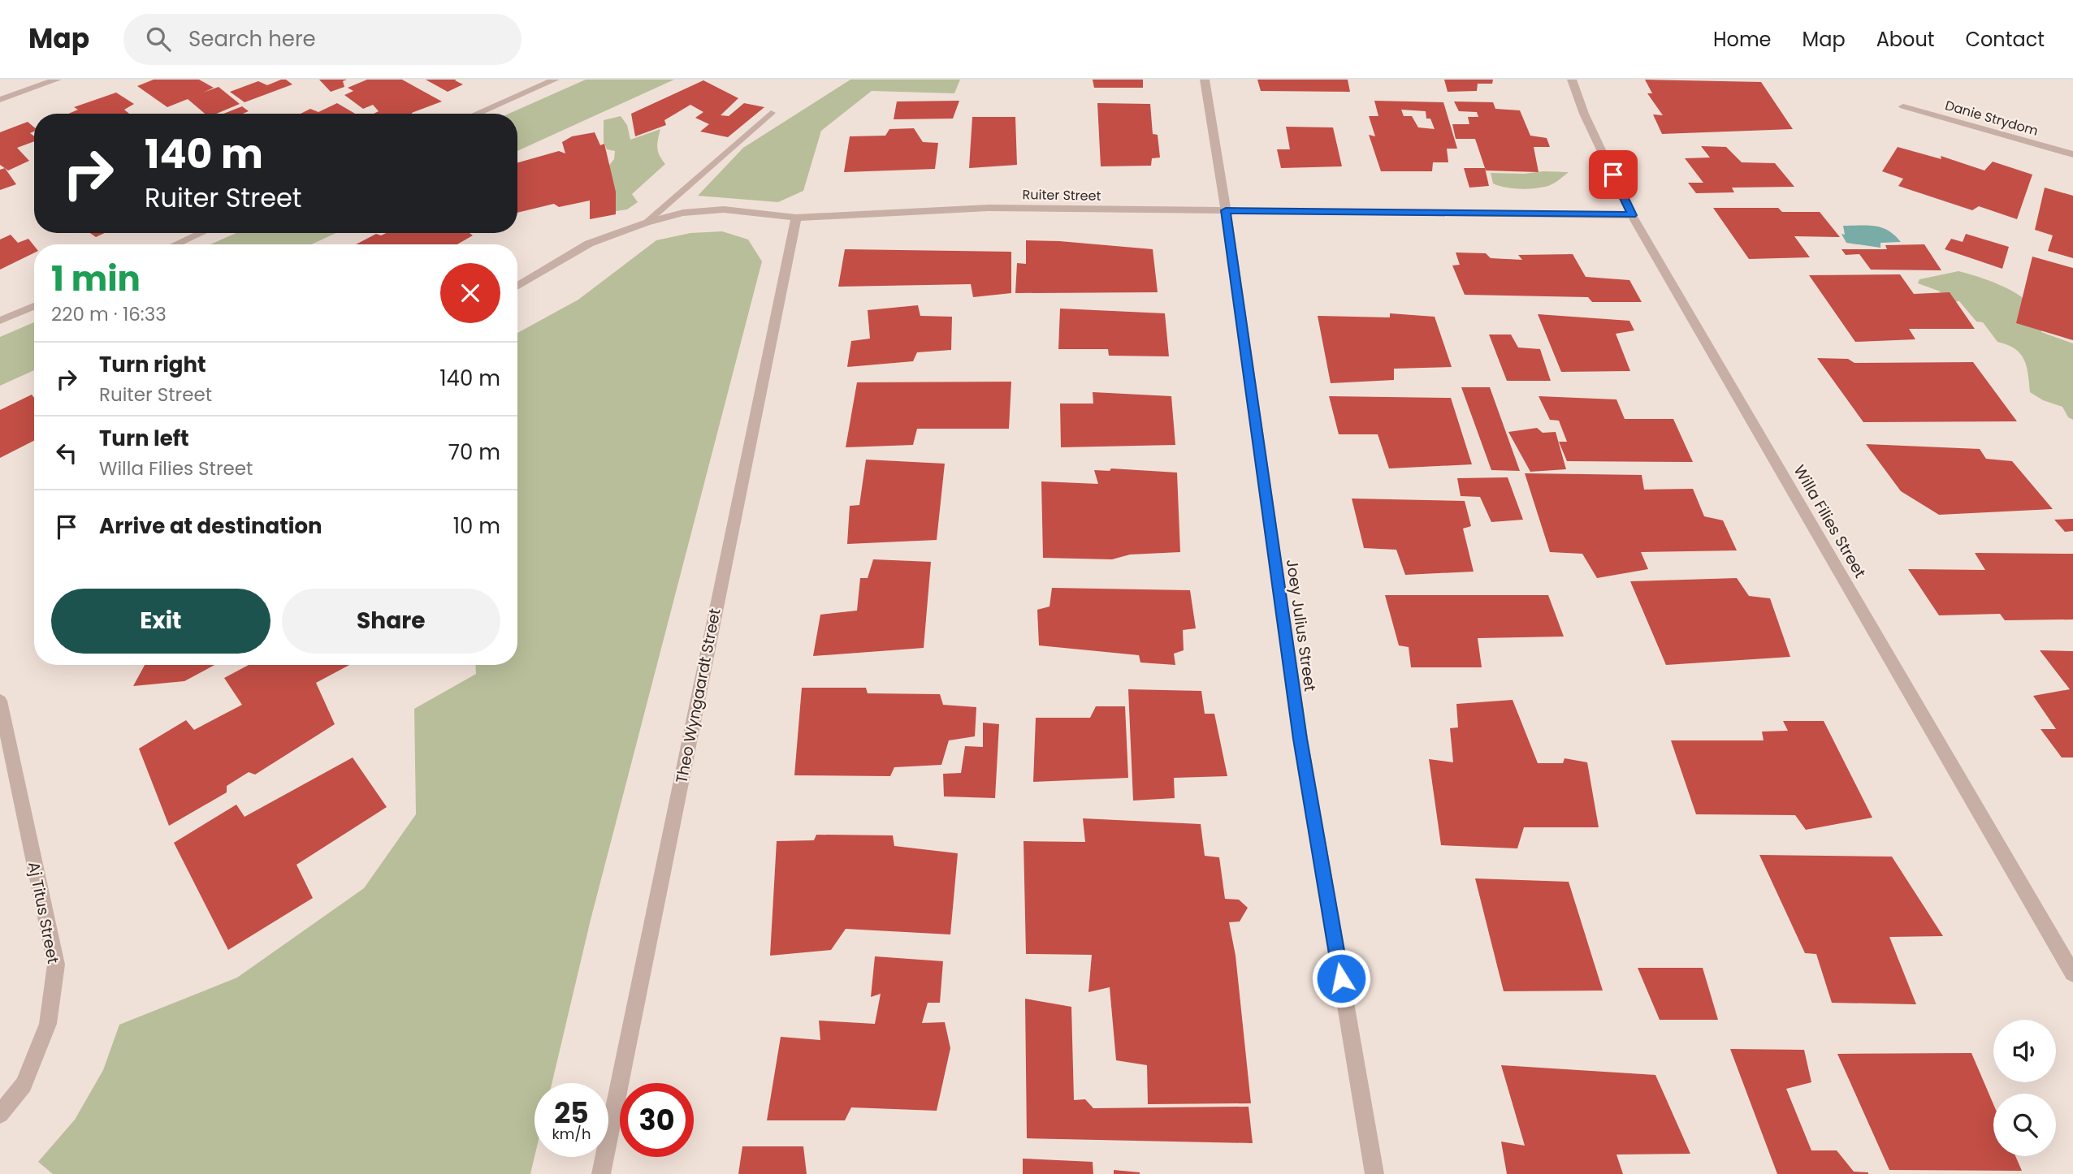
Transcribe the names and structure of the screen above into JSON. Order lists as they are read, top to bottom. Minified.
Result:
{"streets":{"street":["Danie Strydom","Ruiter Street","Willa Filies Street","Joey Julius Street","Theo Wyngaardt Street","Aj Titus Street"]},"crossings":[["Ruiter Street","Willa Filies Street"],["Ruiter Street","Joey Julius Street"],["Ruiter Street","Theo Wyngaardt Street"]],"page":{"header":"Map","search":"Search here","nav":["Home","Map","About","Contact"],"turn":["140 m","Ruiter Street"],"heading":["1 min","220 m · 16:33"],"list":[{"name":"Turn right","note":"Ruiter Street","value":"140 m"},{"name":"Turn left","note":"Willa Filies Street","value":"70 m"},{"name":"Arrive at destination","value":"10 m"}],"buttons":["Exit","Share"],"speed":"25 km/h","limit":"30"}}
